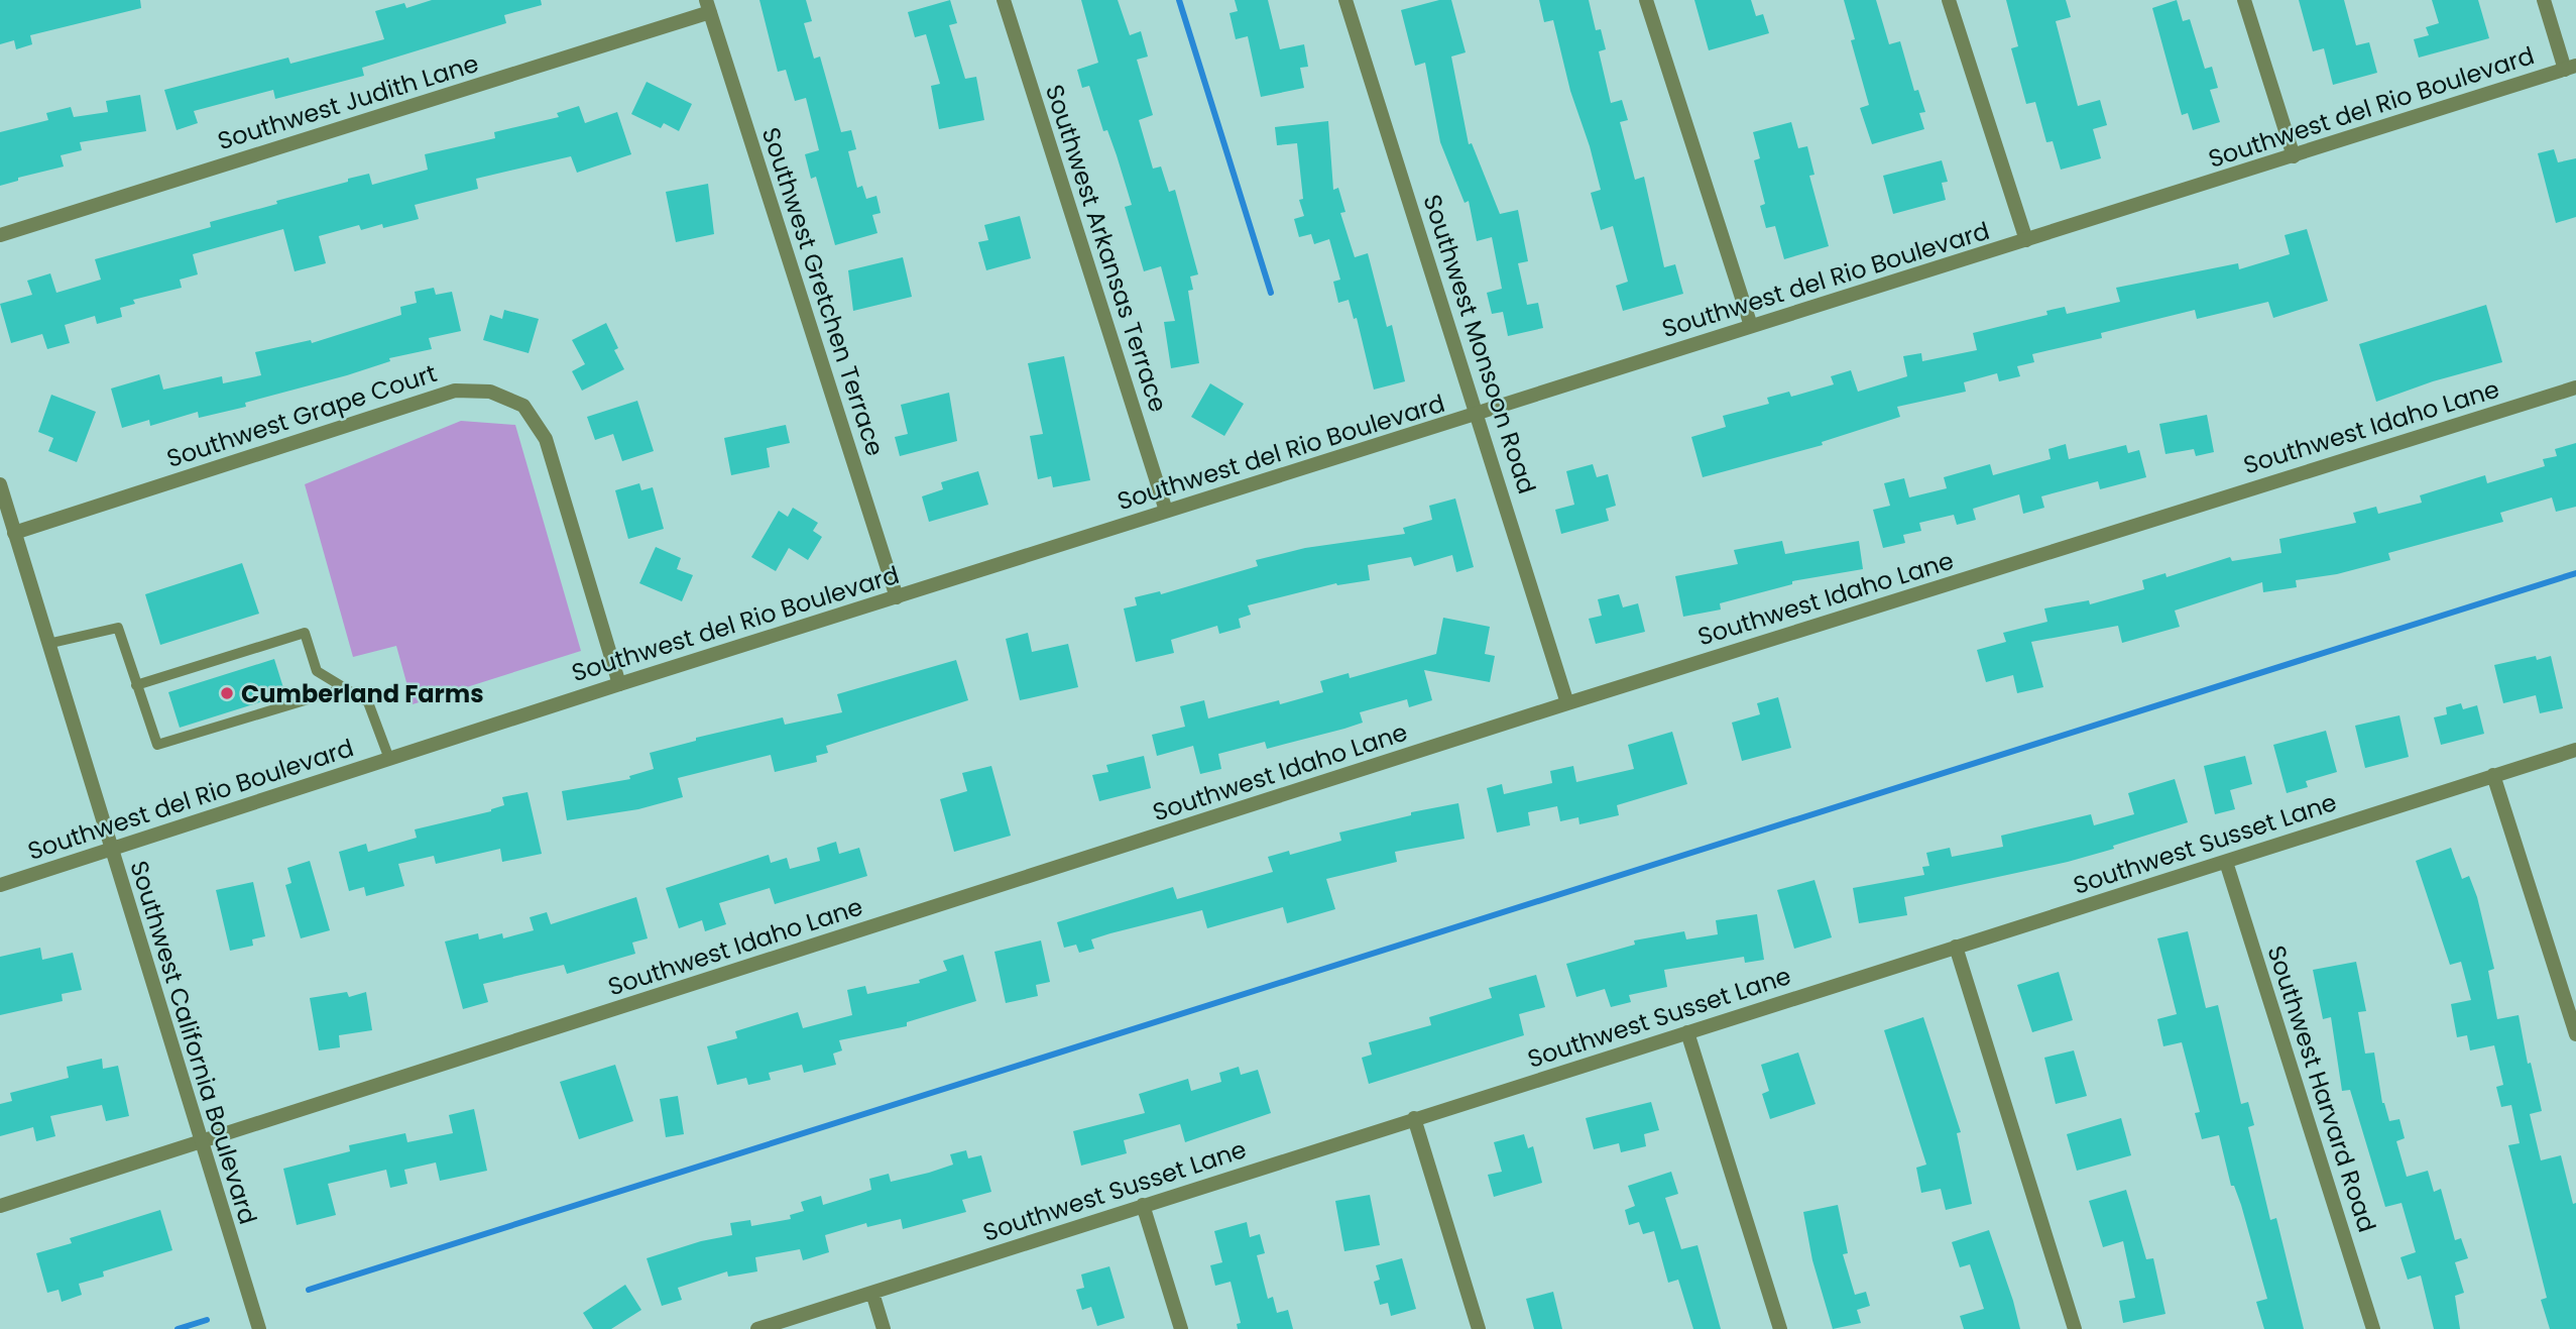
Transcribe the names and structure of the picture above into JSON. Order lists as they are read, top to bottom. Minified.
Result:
{"streets":{"street":["Southwest Judith Lane","Southwest del Rio Boulevard","Southwest Arkansas Terrace","Southwest Gretchen Terrace","Southwest Monsoon Road","Southwest Grape Court","Southwest Idaho Lane","Southwest Susset Lane","Southwest California Boulevard","Southwest Harvard Road"]},"crossings":[["Southwest Judith Lane","Southwest Gretchen Terrace"],["Southwest del Rio Boulevard","Southwest Arkansas Terrace"],["Southwest del Rio Boulevard","Southwest Gretchen Terrace"],["Southwest del Rio Boulevard","Southwest Monsoon Road"],["Southwest del Rio Boulevard","Southwest Grape Court"],["Southwest del Rio Boulevard","Southwest California Boulevard"],["Southwest Monsoon Road","Southwest Idaho Lane"],["Southwest Grape Court","Southwest California Boulevard"],["Southwest Idaho Lane","Southwest California Boulevard"],["Southwest Susset Lane","Southwest Harvard Road"]],"places":["Cumberland Farms"]}
